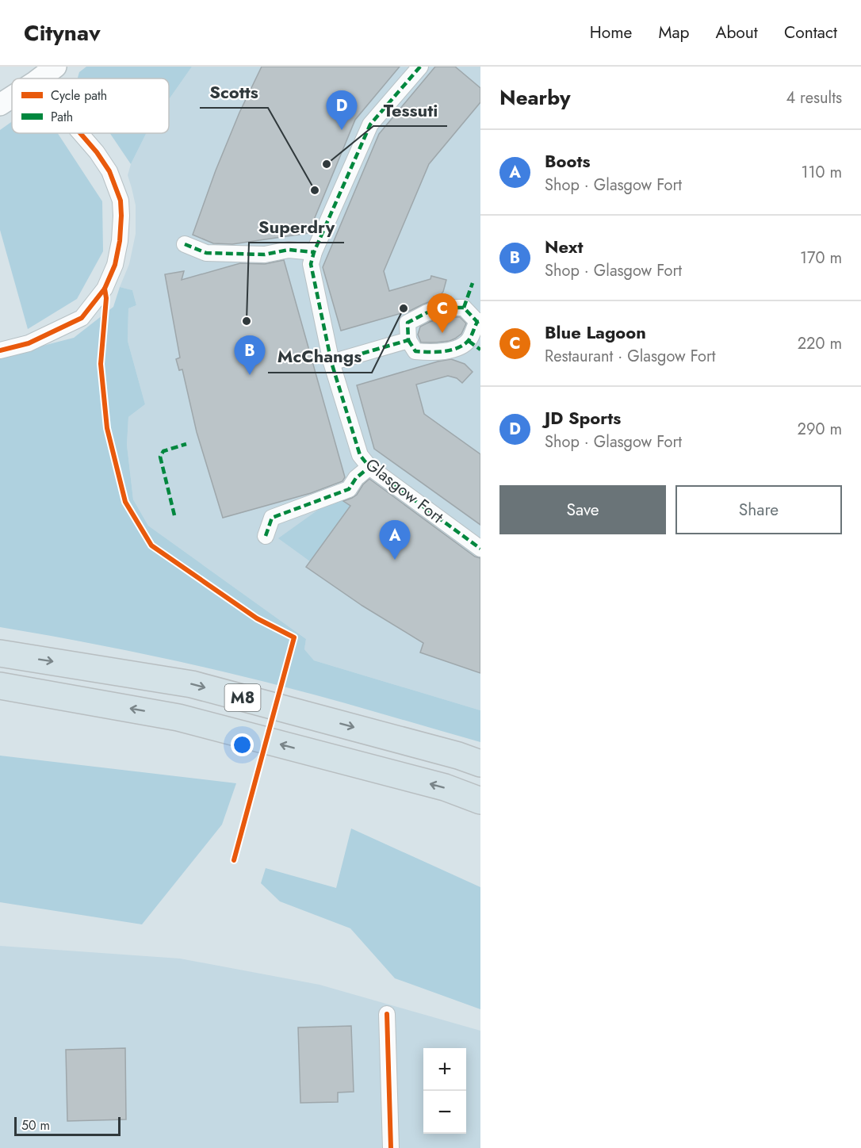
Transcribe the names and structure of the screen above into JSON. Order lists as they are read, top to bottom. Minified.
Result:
{"streets":{"highway":["M8"],"street":["Glasgow Fort"]},"places":["Tessuti","Scotts","McChangs","Superdry"],"legend":["Cycle path","Path"],"scale_bar":"50 m","page":{"header":"Citynav","nav":["Home","Map","About","Contact"],"heading":["Nearby","4 results"],"pins":["D","C","B","A"],"list":[{"mark":"A","name":"Boots","note":"Shop · Glasgow Fort","value":"110 m"},{"mark":"B","name":"Next","note":"Shop · Glasgow Fort","value":"170 m"},{"mark":"C","name":"Blue Lagoon","note":"Restaurant · Glasgow Fort","value":"220 m"},{"mark":"D","name":"JD Sports","note":"Shop · Glasgow Fort","value":"290 m"}],"buttons":["Save","Share"],"map_buttons":["+","−"],"scale":"50 m"}}
